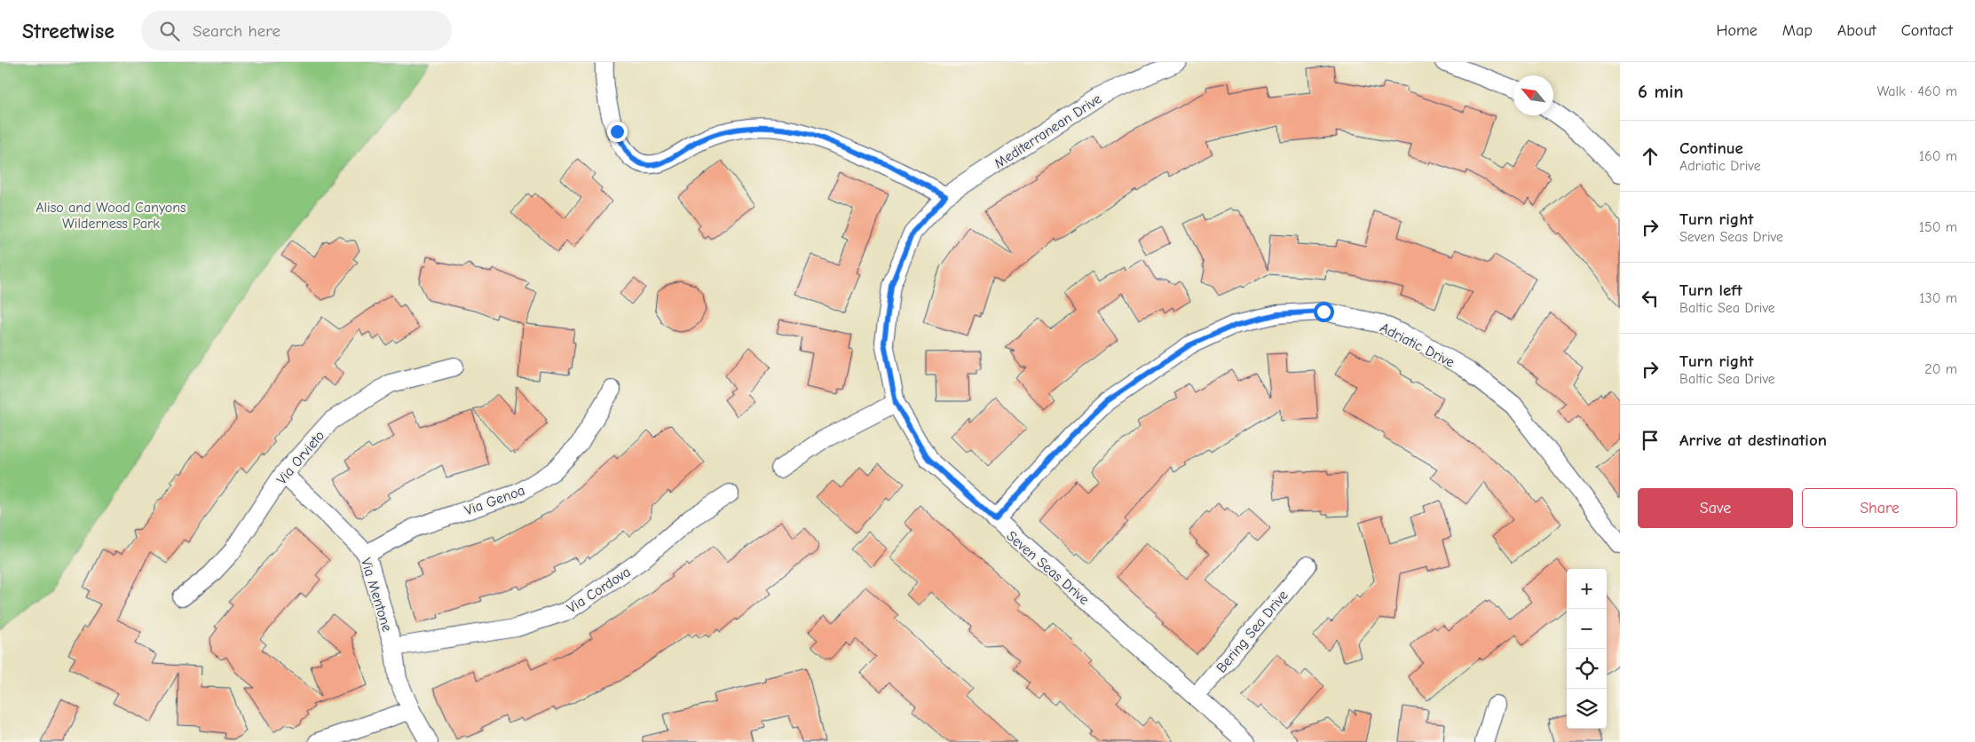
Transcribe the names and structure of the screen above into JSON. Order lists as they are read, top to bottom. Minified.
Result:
{"streets":{"street":["Mediterranean Drive","Adriatic Drive","Via Orvieto","Via Genoa","Seven Seas Drive","Via Cordova","Via Mentone","Bering Sea Drive"]},"crossings":[["Mediterranean Drive","Seven Seas Drive"],["Adriatic Drive","Seven Seas Drive"],["Via Orvieto","Via Mentone"],["Via Genoa","Via Mentone"],["Seven Seas Drive","Bering Sea Drive"],["Via Cordova","Via Mentone"]],"parks":["Aliso and Wood Canyons Wilderness Park"],"north":"top left","page":{"header":"Streetwise","search":"Search here","nav":["Home","Map","About","Contact"],"heading":["6 min","Walk · 460 m"],"list":[["Continue","Adriatic Drive","160 m"],["Turn right","Seven Seas Drive","150 m"],["Turn left","Baltic Sea Drive","130 m"],["Turn right","Baltic Sea Drive","20 m"],"Arrive at destination"],"buttons":["Save","Share"],"map_buttons":["+","−"]}}
